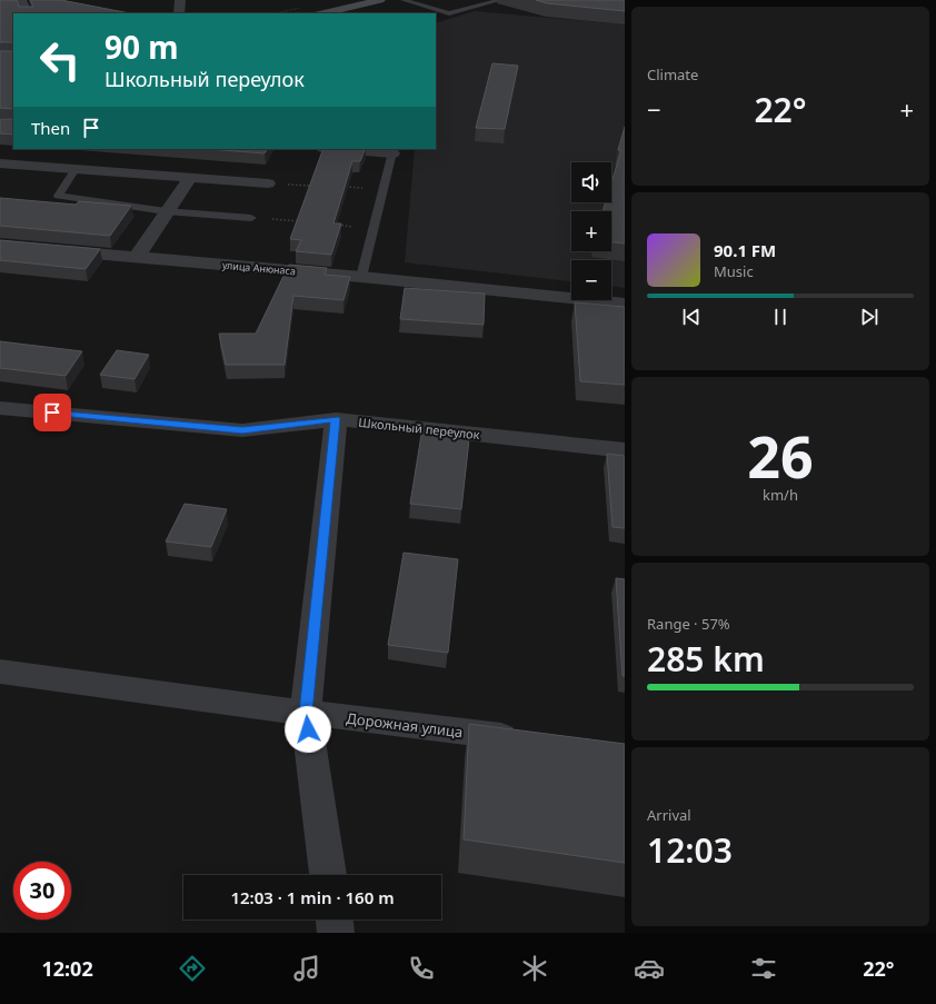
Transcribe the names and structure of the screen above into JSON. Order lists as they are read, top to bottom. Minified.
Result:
{"streets":{"street":["улица Анюнаса","Школьный переулок","Дорожная улица"]},"page":{"tile":["Climate",["26","km/h"],["Range · 57%","285 km"],["Arrival","12:03"]],"turn":["90 m","Школьный переулок"],"heat":["−","22°","+"],"then":"Then","map_buttons":["+","−"],"song":["90.1 FM","Music"],"limit":"30","trip":"12:03 · 1 min · 160 m","tabs":["12:02","22°"]}}
